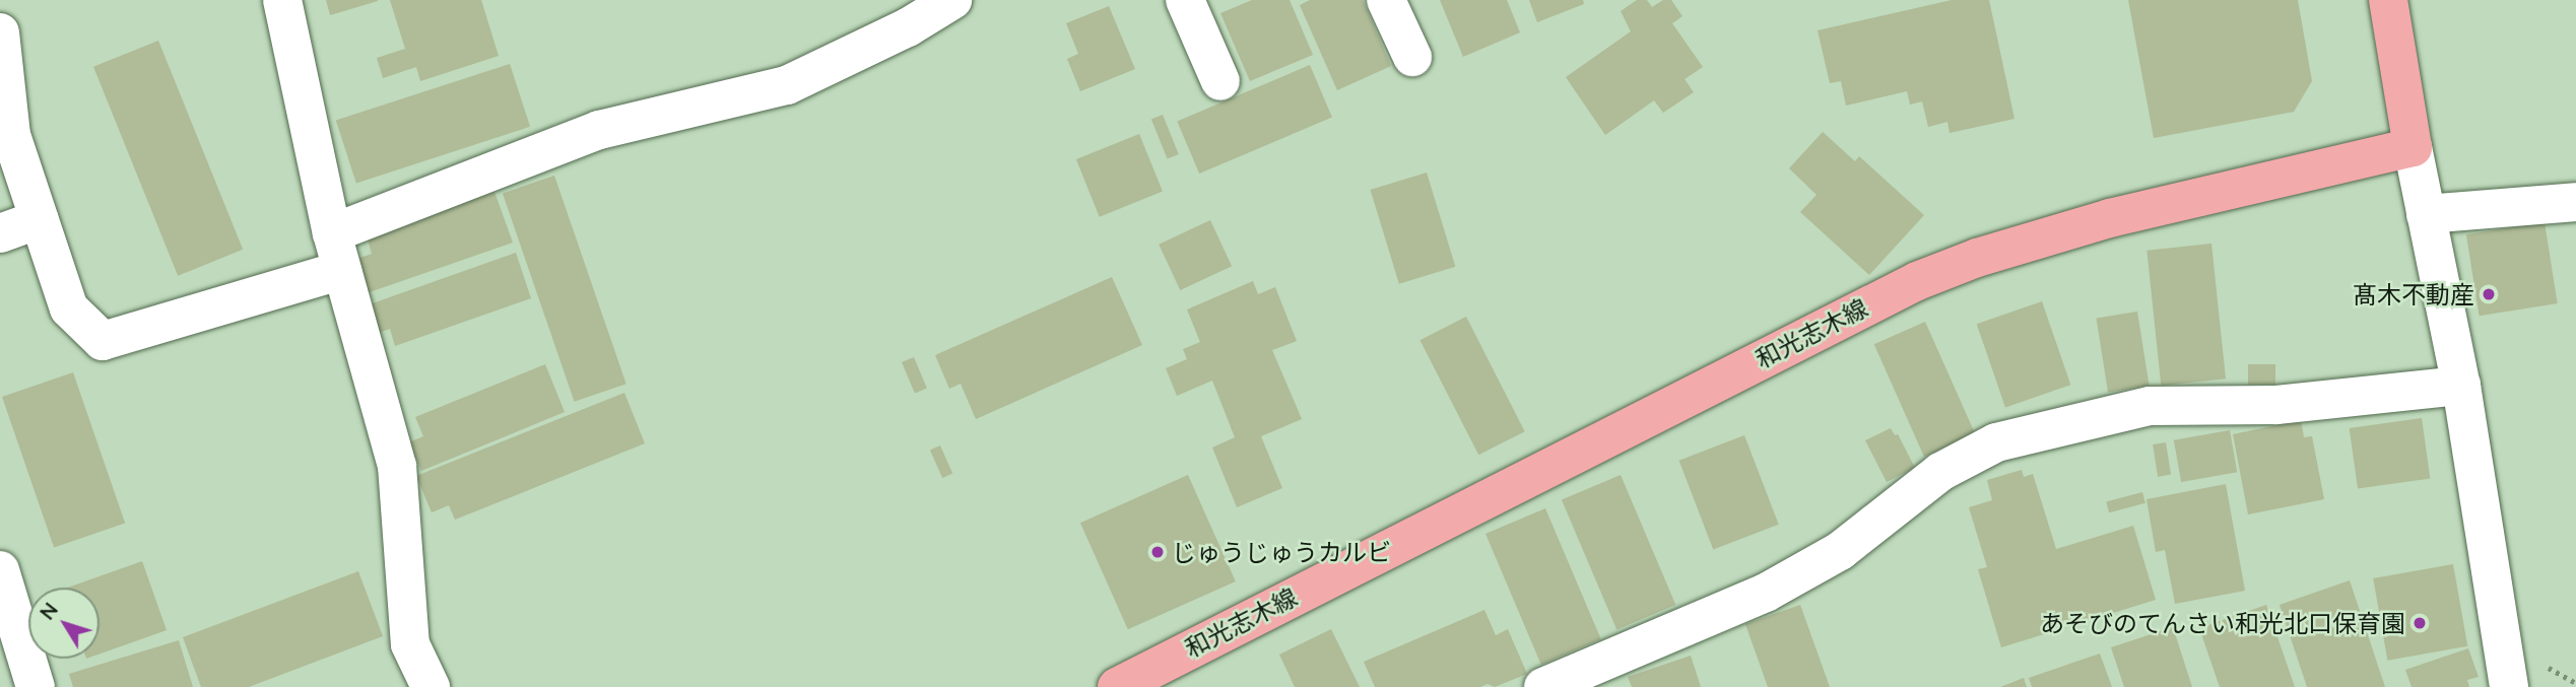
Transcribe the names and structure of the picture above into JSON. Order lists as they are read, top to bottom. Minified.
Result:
{"streets":{"main road":["和光志木線"]},"places":["髙木不動産","じゅうじゅうカルビ","あそびのてんさい和光北口保育園"],"north":"top left"}
